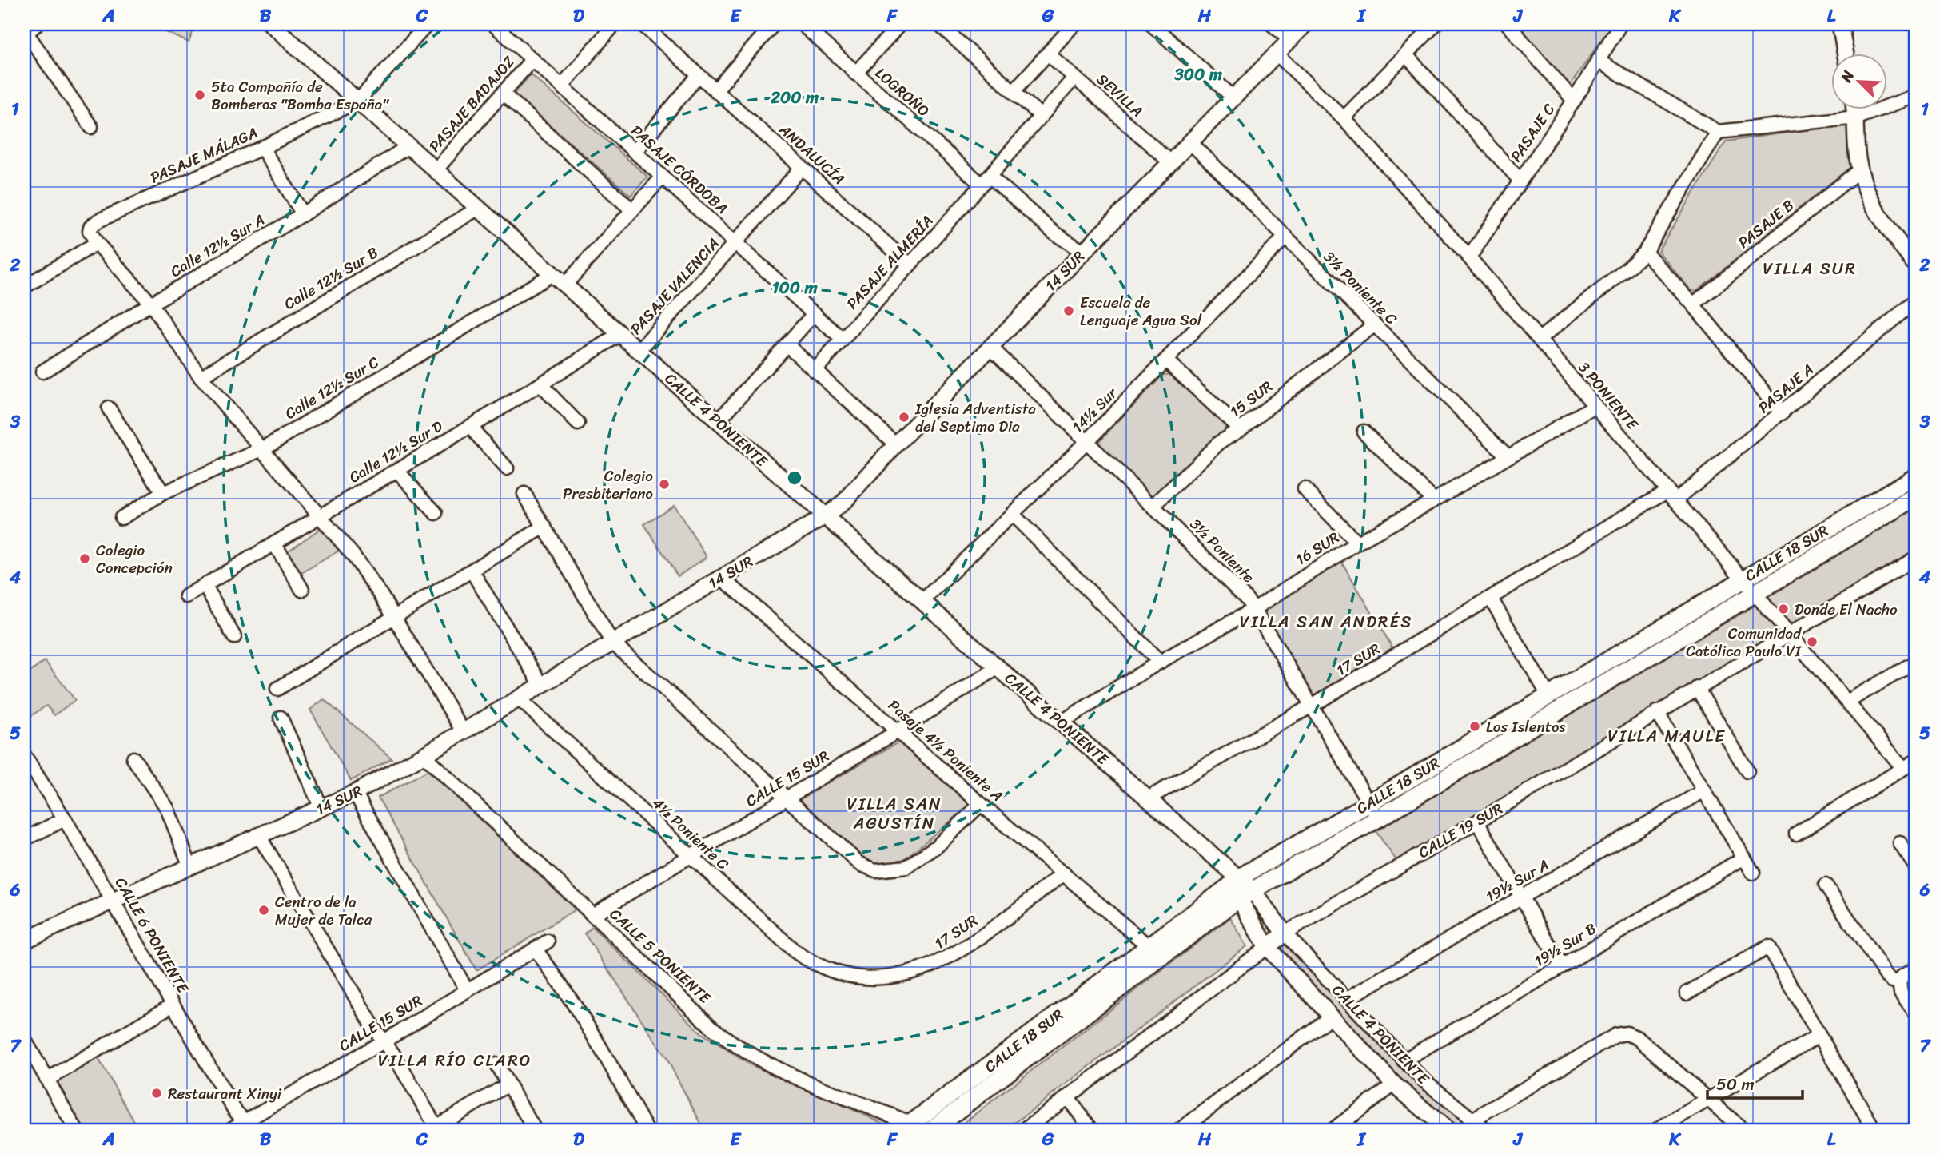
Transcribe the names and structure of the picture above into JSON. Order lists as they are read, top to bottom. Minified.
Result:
{"streets":{"main road":["CALLE 18 SUR"],"street":["LOGROÑO","SEVILLA","PASAJE BADAJOZ","PASAJE C","ANDALUCÍA","PASAJE MÁLAGA","PASAJE CÓRDOBA","PASAJE B","Calle 12½ Sur A","PASAJE ALMERÍA","14 SUR","Calle 12½ Sur B","PASAJE VALENCIA","3½ Poniente C","Calle 12½ Sur C","PASAJE A","3 PONIENTE","15 SUR","14½ Sur","CALLE 4 PONIENTE","Calle 12½ Sur D","16 SUR","3½ Poniente","17 SUR","Pasaje 4½ Poniente A","CALLE 15 SUR","CALLE 19 SUR","4½ Poniente C","19½ Sur A","CALLE 6 PONIENTE","19½ Sur B","CALLE 5 PONIENTE"]},"crossings":[["LOGROÑO","PASAJE ALMERÍA"],["SEVILLA","PASAJE ALMERÍA"],["SEVILLA","14 SUR"],["PASAJE BADAJOZ","PASAJE CÓRDOBA"],["PASAJE BADAJOZ","CALLE 4 PONIENTE"],["PASAJE C","3 PONIENTE"],["ANDALUCÍA","PASAJE ALMERÍA"],["ANDALUCÍA","PASAJE VALENCIA"],["PASAJE MÁLAGA","CALLE 4 PONIENTE"],["PASAJE CÓRDOBA","PASAJE ALMERÍA"],["PASAJE CÓRDOBA","PASAJE VALENCIA"],["Calle 12½ Sur A","CALLE 4 PONIENTE"],["14 SUR","3½ Poniente C"],["14 SUR","3 PONIENTE"],["14 SUR","CALLE 4 PONIENTE"],["14 SUR","3½ Poniente"],["14 SUR","Pasaje 4½ Poniente A"],["14 SUR","4½ Poniente C"],["14 SUR","CALLE 6 PONIENTE"],["14 SUR","CALLE 5 PONIENTE"],["Calle 12½ Sur B","CALLE 4 PONIENTE"],["PASAJE VALENCIA","CALLE 4 PONIENTE"],["3½ Poniente C","15 SUR"],["3½ Poniente C","14½ Sur"],["3½ Poniente C","16 SUR"],["Calle 12½ Sur C","CALLE 4 PONIENTE"],["PASAJE A","3 PONIENTE"],["PASAJE A","17 SUR"],["3 PONIENTE","16 SUR"],["3 PONIENTE","CALLE 18 SUR"],["3 PONIENTE","17 SUR"],["3 PONIENTE","CALLE 19 SUR"],["15 SUR","3½ Poniente"],["14½ Sur","CALLE 4 PONIENTE"],["14½ Sur","3½ Poniente"],["CALLE 4 PONIENTE","Calle 12½ Sur D"],["CALLE 4 PONIENTE","16 SUR"],["CALLE 4 PONIENTE","CALLE 18 SUR"],["CALLE 4 PONIENTE","17 SUR"],["CALLE 4 PONIENTE","CALLE 15 SUR"],["CALLE 4 PONIENTE","CALLE 19 SUR"],["CALLE 4 PONIENTE","19½ Sur A"],["CALLE 4 PONIENTE","19½ Sur B"],["16 SUR","3½ Poniente"],["3½ Poniente","CALLE 18 SUR"],["3½ Poniente","17 SUR"],["CALLE 18 SUR","Pasaje 4½ Poniente A"],["CALLE 18 SUR","CALLE 5 PONIENTE"],["17 SUR","Pasaje 4½ Poniente A"],["17 SUR","4½ Poniente C"],["Pasaje 4½ Poniente A","CALLE 15 SUR"],["CALLE 15 SUR","4½ Poniente C"],["CALLE 15 SUR","CALLE 6 PONIENTE"],["CALLE 15 SUR","CALLE 5 PONIENTE"]],"districts":["VILLA SUR","VILLA SAN ANDRÉS","VILLA MAULE","VILLA SAN AGUSTÍN","VILLA RÍO CLARO"],"places":["5ta Compañía de Bomberos \"Bomba España\"","Escuela de Lenguaje Agua Sol","Iglesia Adventista del Septimo Dia","Colegio Presbiteriano","Colegio Concepción","Donde El Nacho","Comunidad Católica Paulo VI","Los Islentos","Centro de la Mujer de Talca","Restaurant Xinyi"],"scale_bar":"50 m","north":"top left","grid":{"columns":["A","B","C","D","E","F","G","H","I","J","K","L"],"rows":["1","2","3","4","5","6","7"]},"rings":["300 m","200 m","100 m"]}
